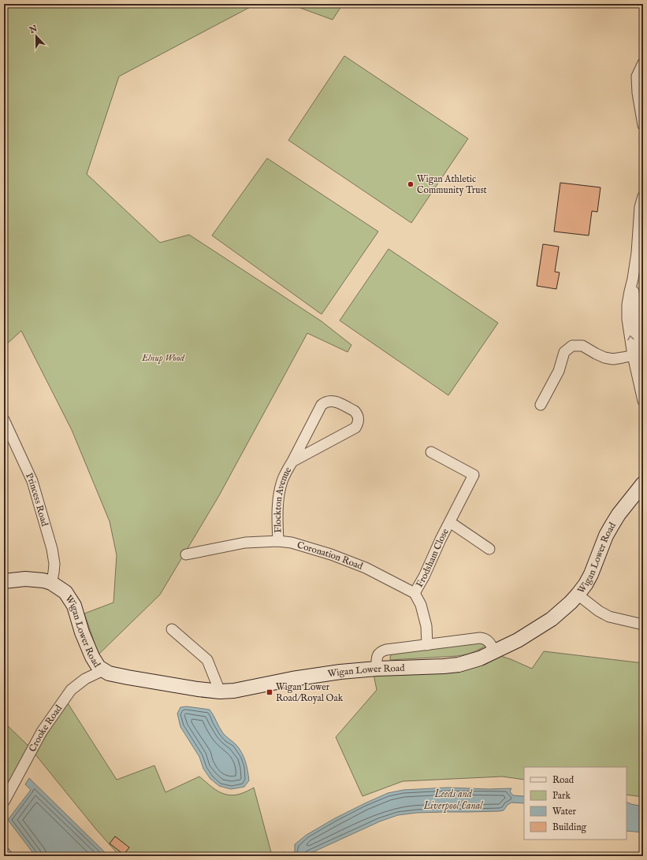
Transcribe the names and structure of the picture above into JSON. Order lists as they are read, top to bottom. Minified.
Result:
{"streets":{"main road":["Wigan Lower Road"],"street":["Princess Road","Flockton Avenue","Coronation Road","Frodsham Close","Crooke Road"]},"crossings":[["Princess Road","Wigan Lower Road"],["Flockton Avenue","Coronation Road"],["Coronation Road","Frodsham Close"],["Wigan Lower Road","Crooke Road"]],"water":["Leeds and Liverpool Canal"],"parks":["Elnup Wood"],"places":{"other":["Wigan Athletic Community Trust"],"transit":["Wigan Lower Road/Royal Oak"]},"legend":["Road","Park","Water","Building"],"north":"top"}
